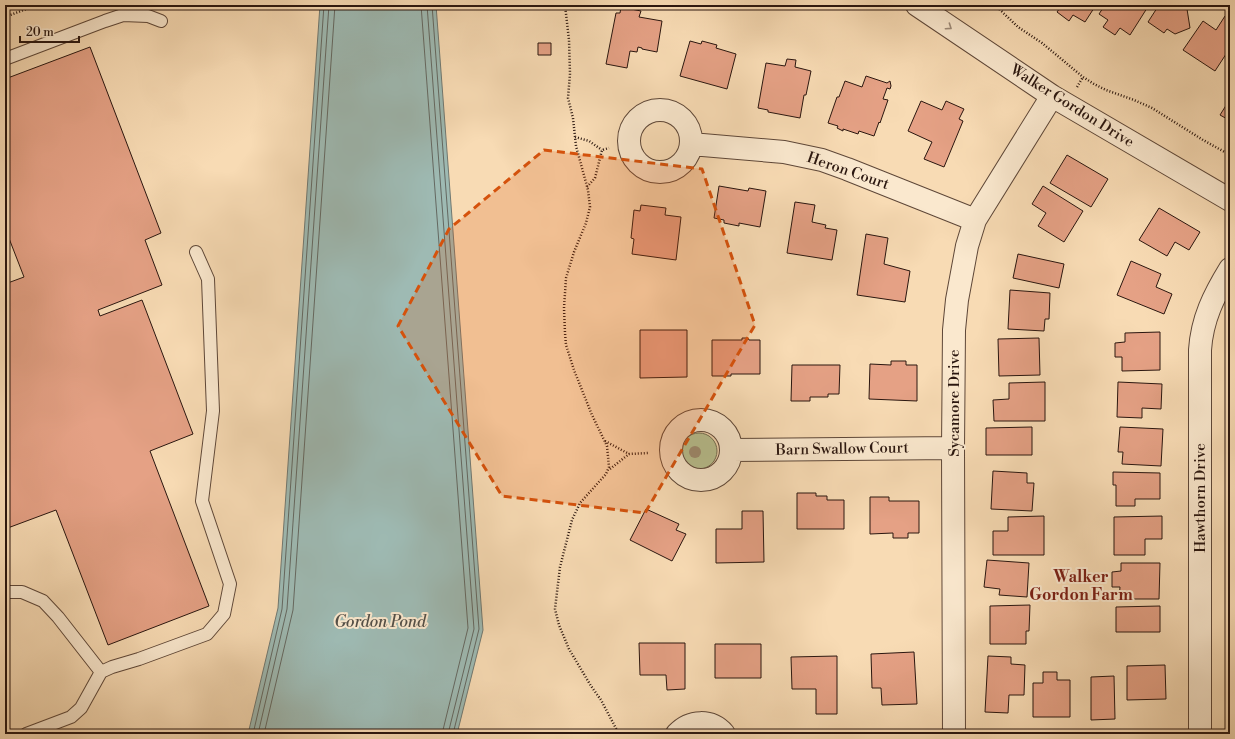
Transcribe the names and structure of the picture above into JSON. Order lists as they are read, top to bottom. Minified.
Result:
{"streets":{"street":["Walker Gordon Drive","Heron Court","Sycamore Drive","Barn Swallow Court","Hawthorn Drive"]},"crossings":[["Walker Gordon Drive","Sycamore Drive"],["Heron Court","Sycamore Drive"],["Sycamore Drive","Barn Swallow Court"]],"one_way":["Walker Gordon Drive"],"districts":["Walker Gordon Farm"],"water":["Gordon Pond"],"scale_bar":"20 m"}
